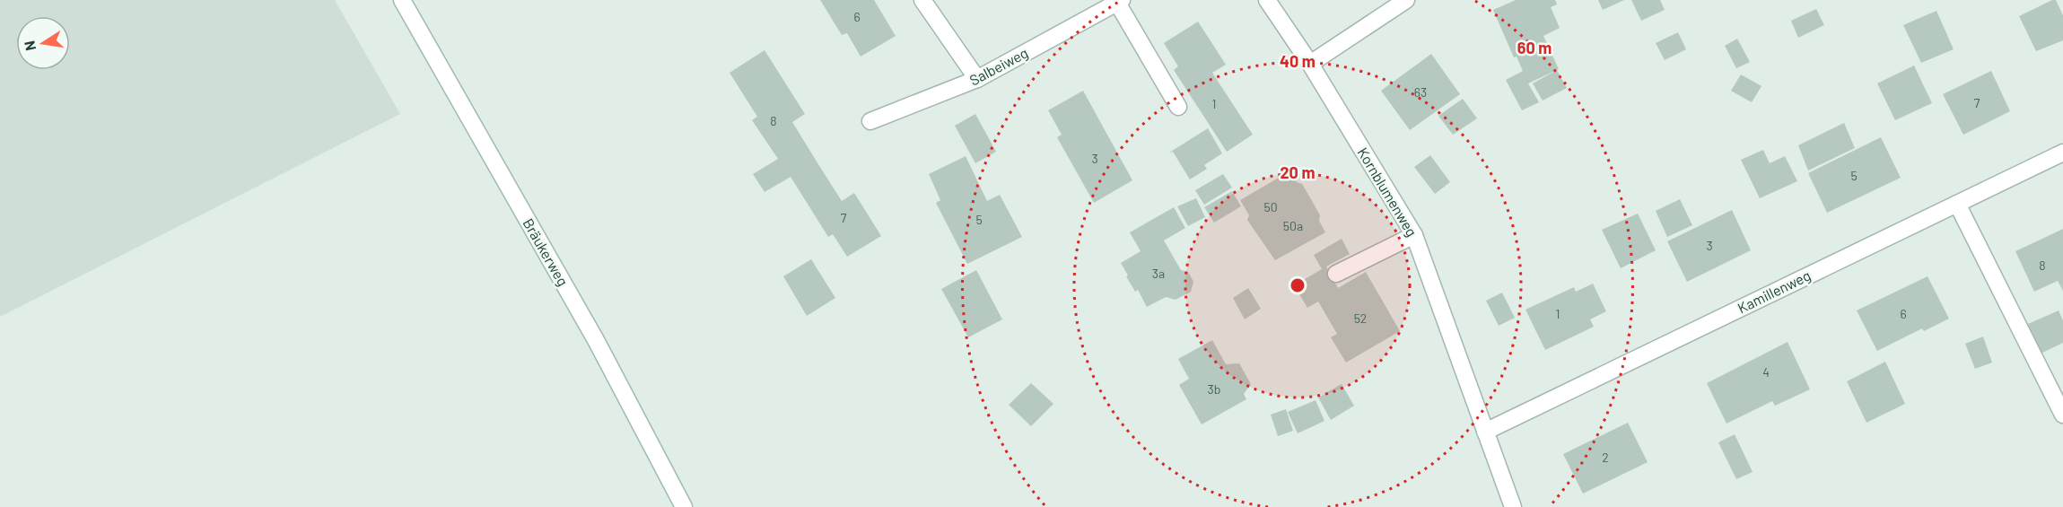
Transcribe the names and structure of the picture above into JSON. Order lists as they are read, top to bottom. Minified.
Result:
{"streets":{"street":["Salbeiweg","Kornblumenweg","Bräukerweg","Kamillenweg"]},"crossings":[["Kornblumenweg","Kamillenweg"]],"house_numbers":["6","63","7","1","8","3","5","50","7","5","50a","3","8","3a","1","6","52","4","3b","2"],"north":"left","rings":["60 m","40 m","20 m"]}
